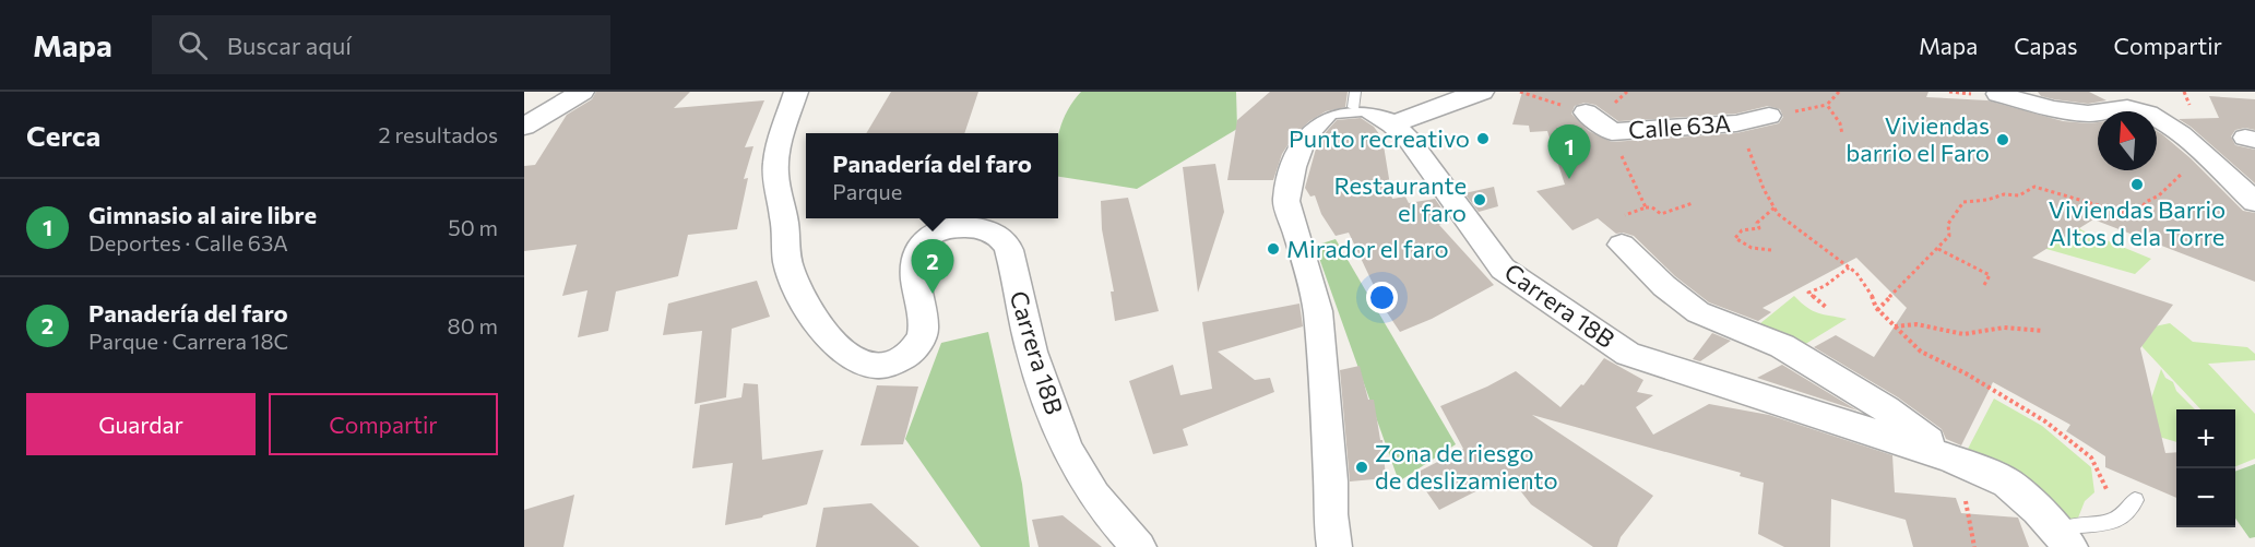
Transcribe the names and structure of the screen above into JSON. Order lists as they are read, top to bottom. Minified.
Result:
{"streets":{"street":["Calle 63A","Carrera 18B"]},"places":["Punto recreativo","Viviendas barrio el Faro","Viviendas Barrio Altos d ela Torre","Restaurante el faro","Mirador el faro","Zona de riesgo de deslizamiento"],"north":"top","page":{"header":"Mapa","search":"Buscar aquí","nav":["Mapa","Capas","Compartir"],"heading":["Cerca","2 resultados"],"pins":["1","2"],"popup":["Panadería del faro","Parque"],"list":[{"mark":"1","name":"Gimnasio al aire libre","note":"Deportes · Calle 63A","value":"50 m"},{"mark":"2","name":"Panadería del faro","note":"Parque · Carrera 18C","value":"80 m"}],"buttons":["Guardar","Compartir"],"map_buttons":["+","−"]}}
